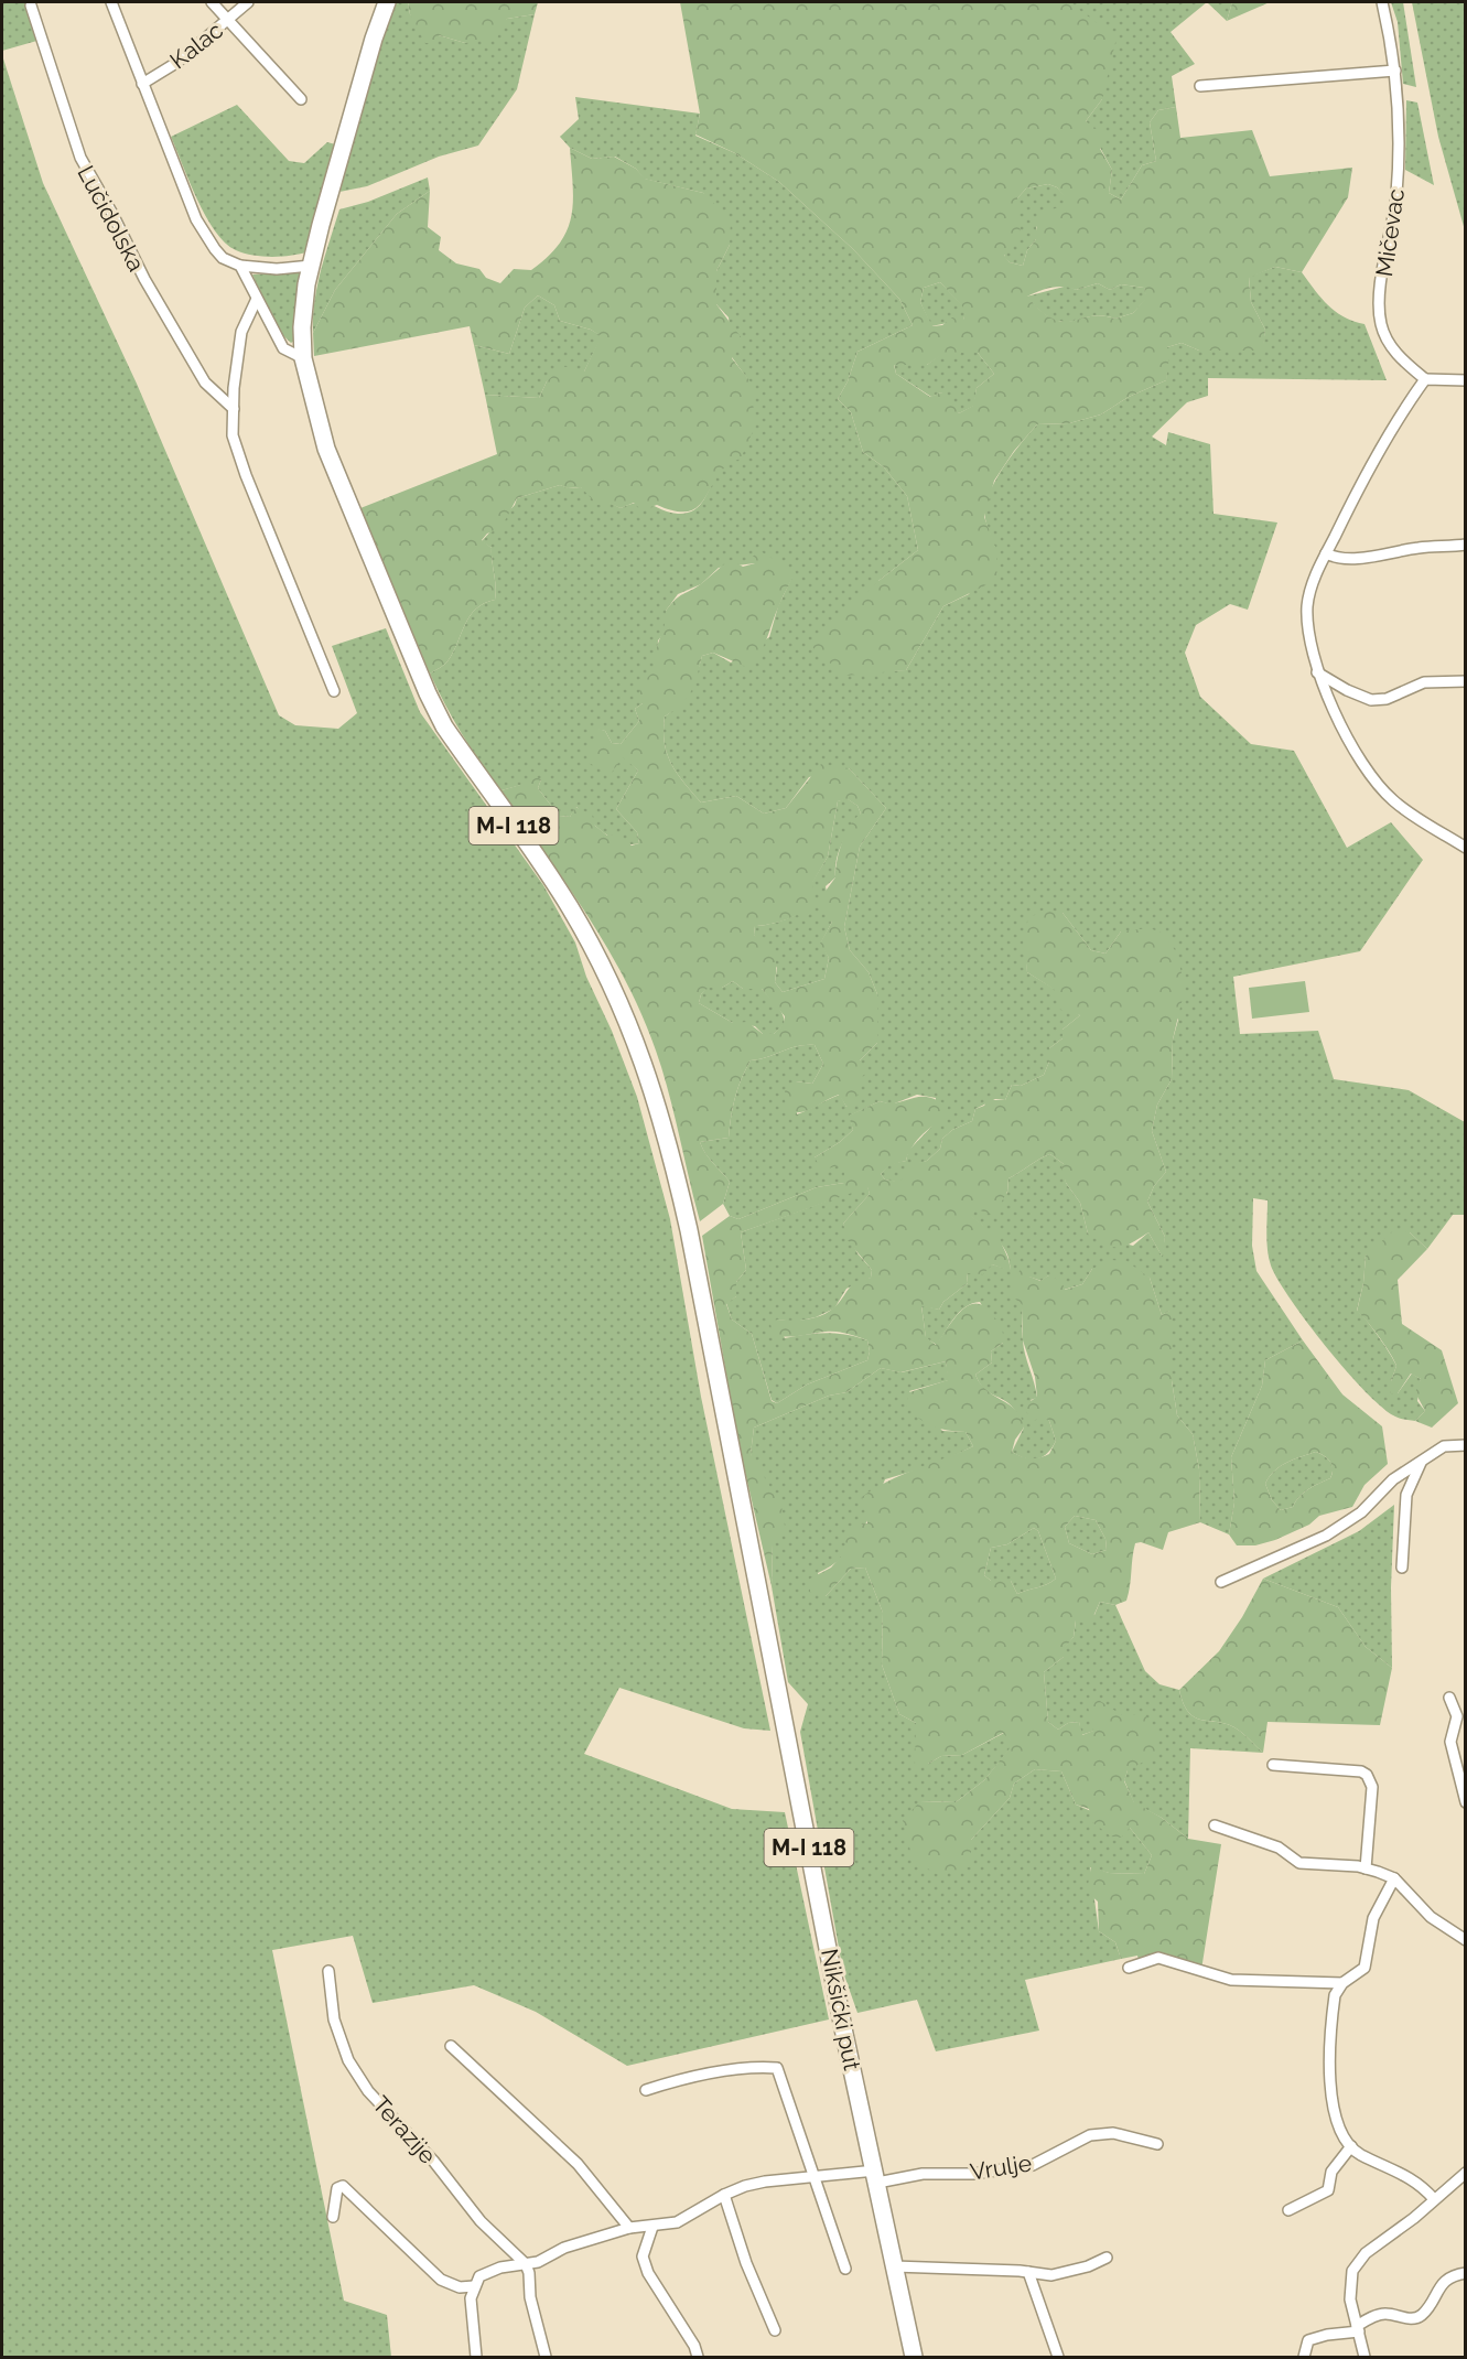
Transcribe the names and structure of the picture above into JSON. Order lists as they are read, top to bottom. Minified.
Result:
{"streets":{"main road":["M-I 118","Nikšićki put"],"street":["Kalac","Lučidolska","Mičevac","Terazije","Vrulje"]},"crossings":[["M-I 118","Nikšićki put"],["Nikšićki put","Vrulje"]]}
